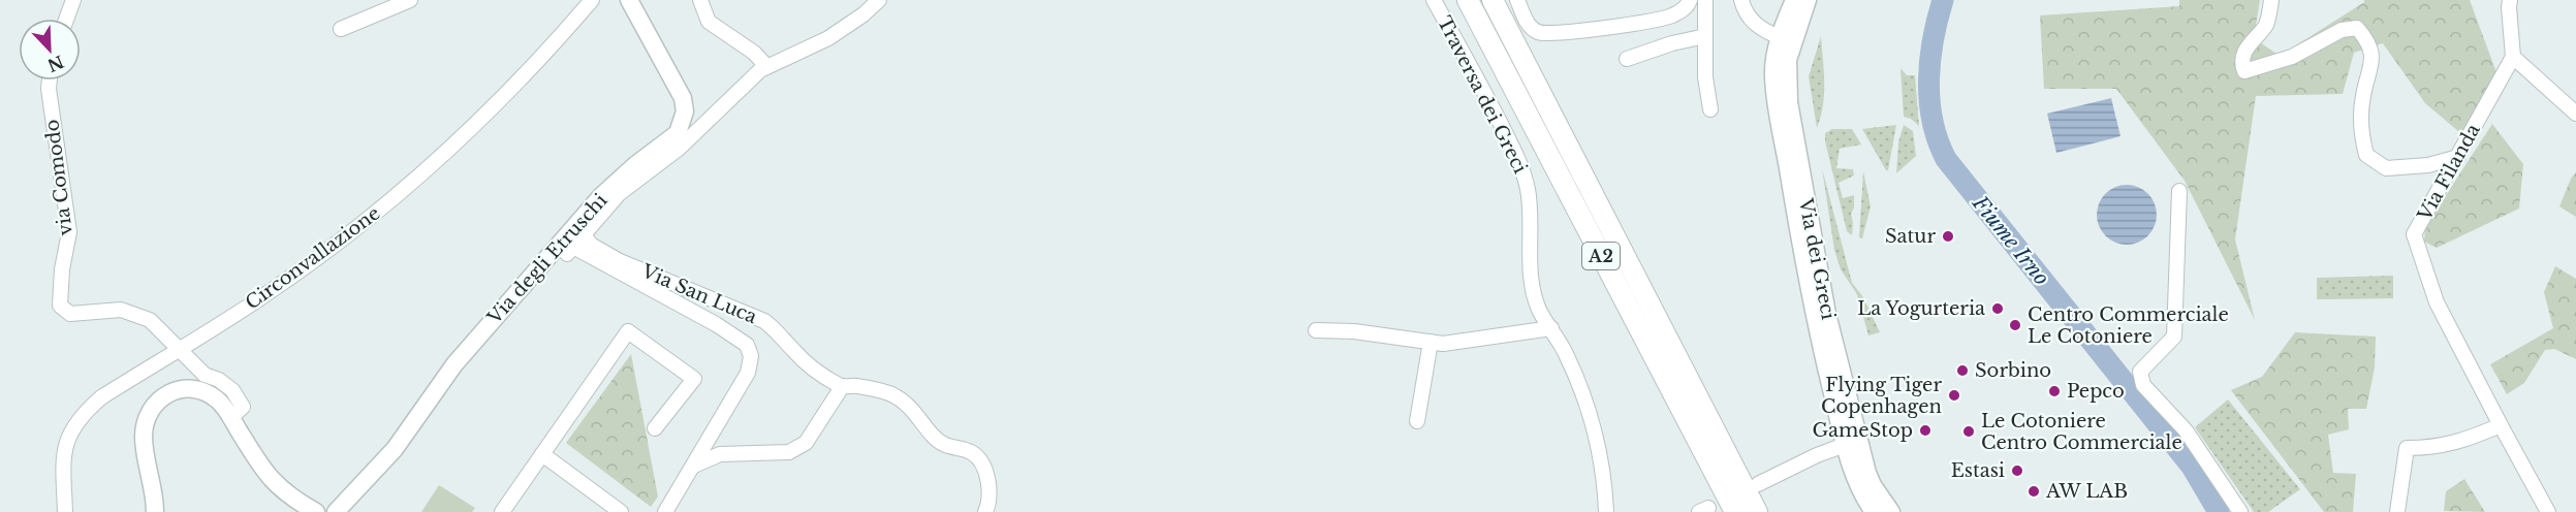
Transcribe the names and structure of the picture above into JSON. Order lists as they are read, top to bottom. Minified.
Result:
{"streets":{"highway":["A2"],"main road":["Via degli Etruschi","Via dei Greci"],"street":["Traversa dei Greci","Via Filanda","via Comodo","Circonvallazione","Via San Luca"]},"crossings":[["via Comodo","Circonvallazione"]],"water":["Fiume Irno"],"places":["Satur","La Yogurteria","Centro Commerciale Le Cotoniere","Sorbino","Pepco","Flying Tiger Copenhagen","GameStop","Le Cotoniere Centro Commerciale","Estasi","AW LAB"],"north":"bottom right"}
